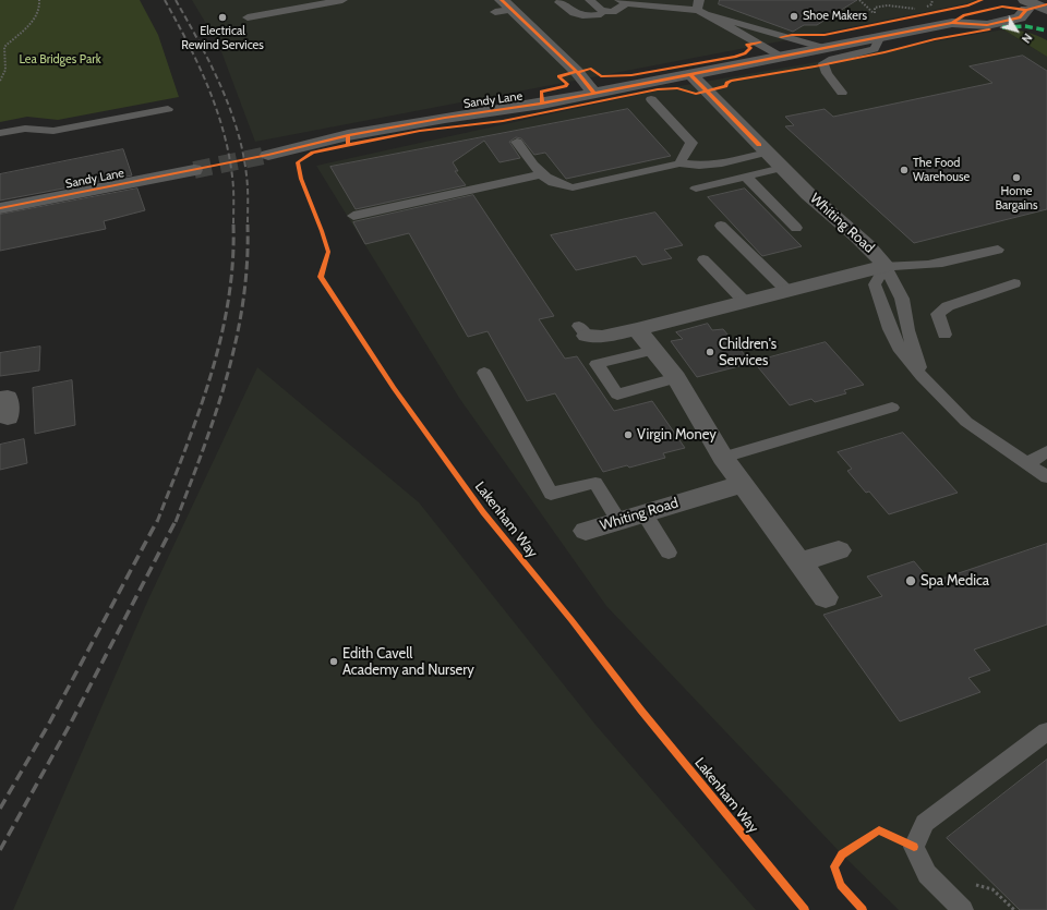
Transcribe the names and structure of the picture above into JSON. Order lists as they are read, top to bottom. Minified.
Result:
{"streets":{"street":["Sandy Lane","Whiting Road"],"cycle path":["Lakenham Way"]},"crossings":[["Sandy Lane","Whiting Road"]],"parks":["Lea Bridges Park"],"places":["Shoe Makers","Electrical Rewind Services","The Food Warehouse","Home Bargains","Children's Services","Virgin Money","Spa Medica","Edith Cavell Academy and Nursery"],"north":"bottom right"}
